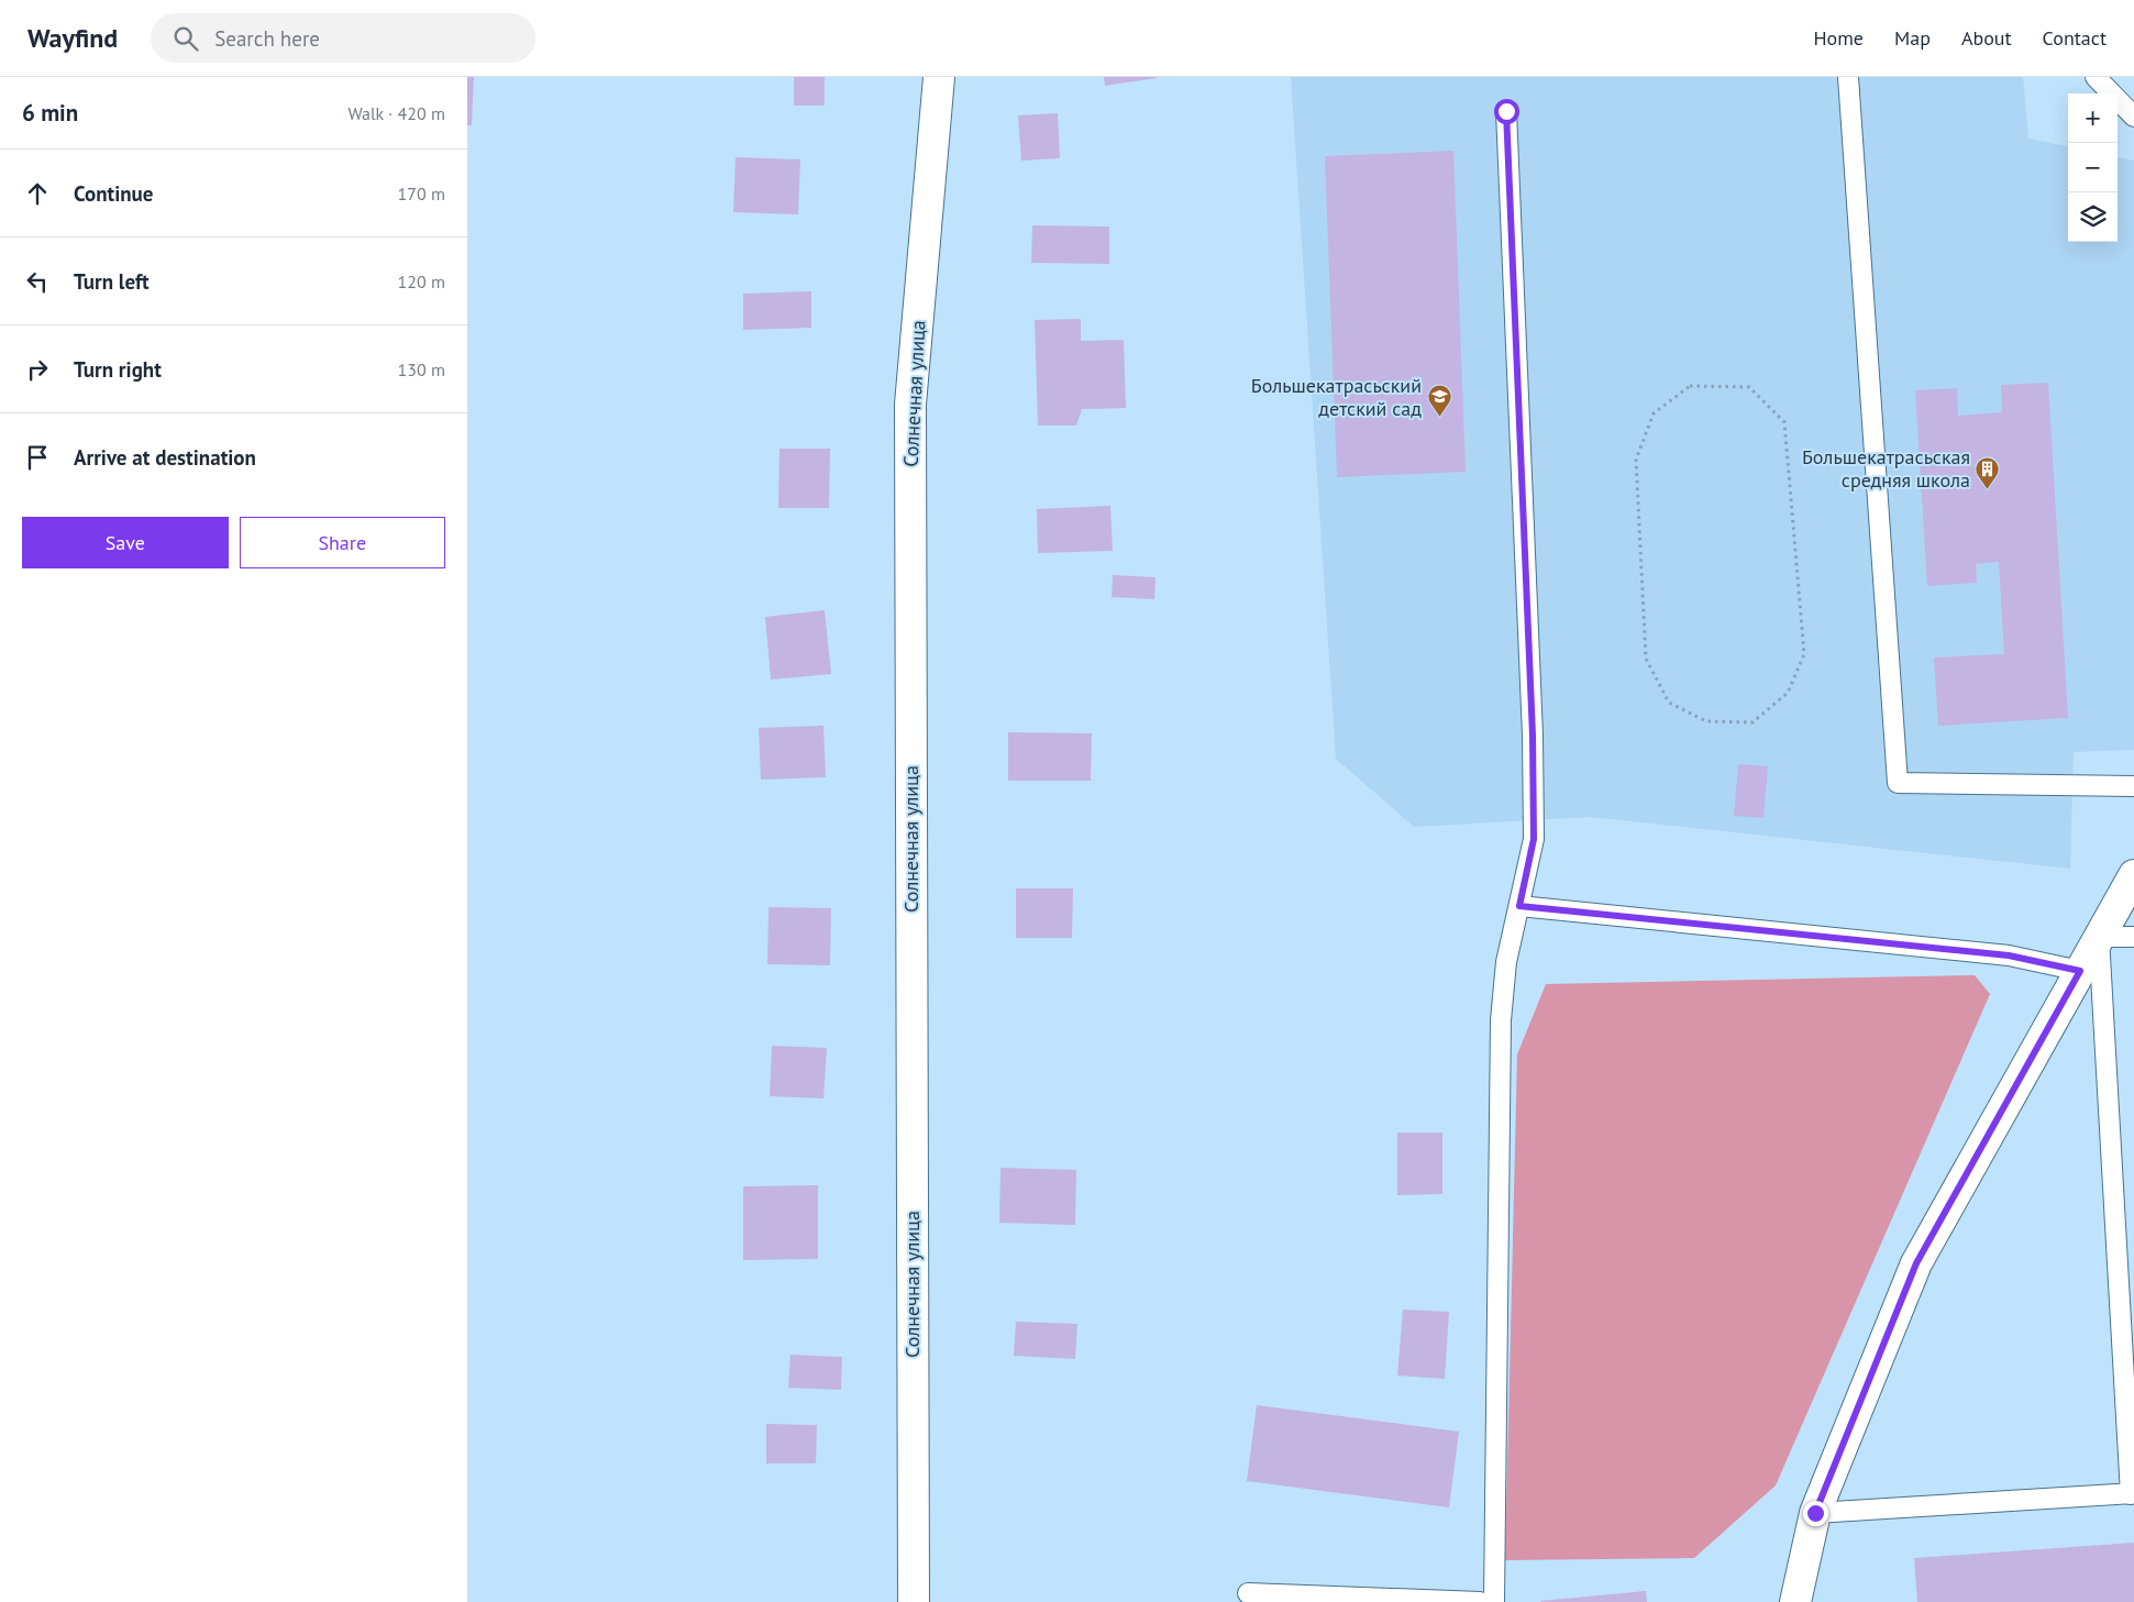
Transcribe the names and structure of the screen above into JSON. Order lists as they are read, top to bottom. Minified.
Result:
{"streets":{"street":["Солнечная улица"]},"places":{"school or university":["Большекатрасьский детский сад"],"building":["Большекатрасьская средняя школа"]},"page":{"header":"Wayfind","search":"Search here","nav":["Home","Map","About","Contact"],"heading":["6 min","Walk · 420 m"],"map_buttons":["+","−"],"list":[["Continue","170 m"],["Turn left","120 m"],["Turn right","130 m"],"Arrive at destination"],"buttons":["Save","Share"]}}
